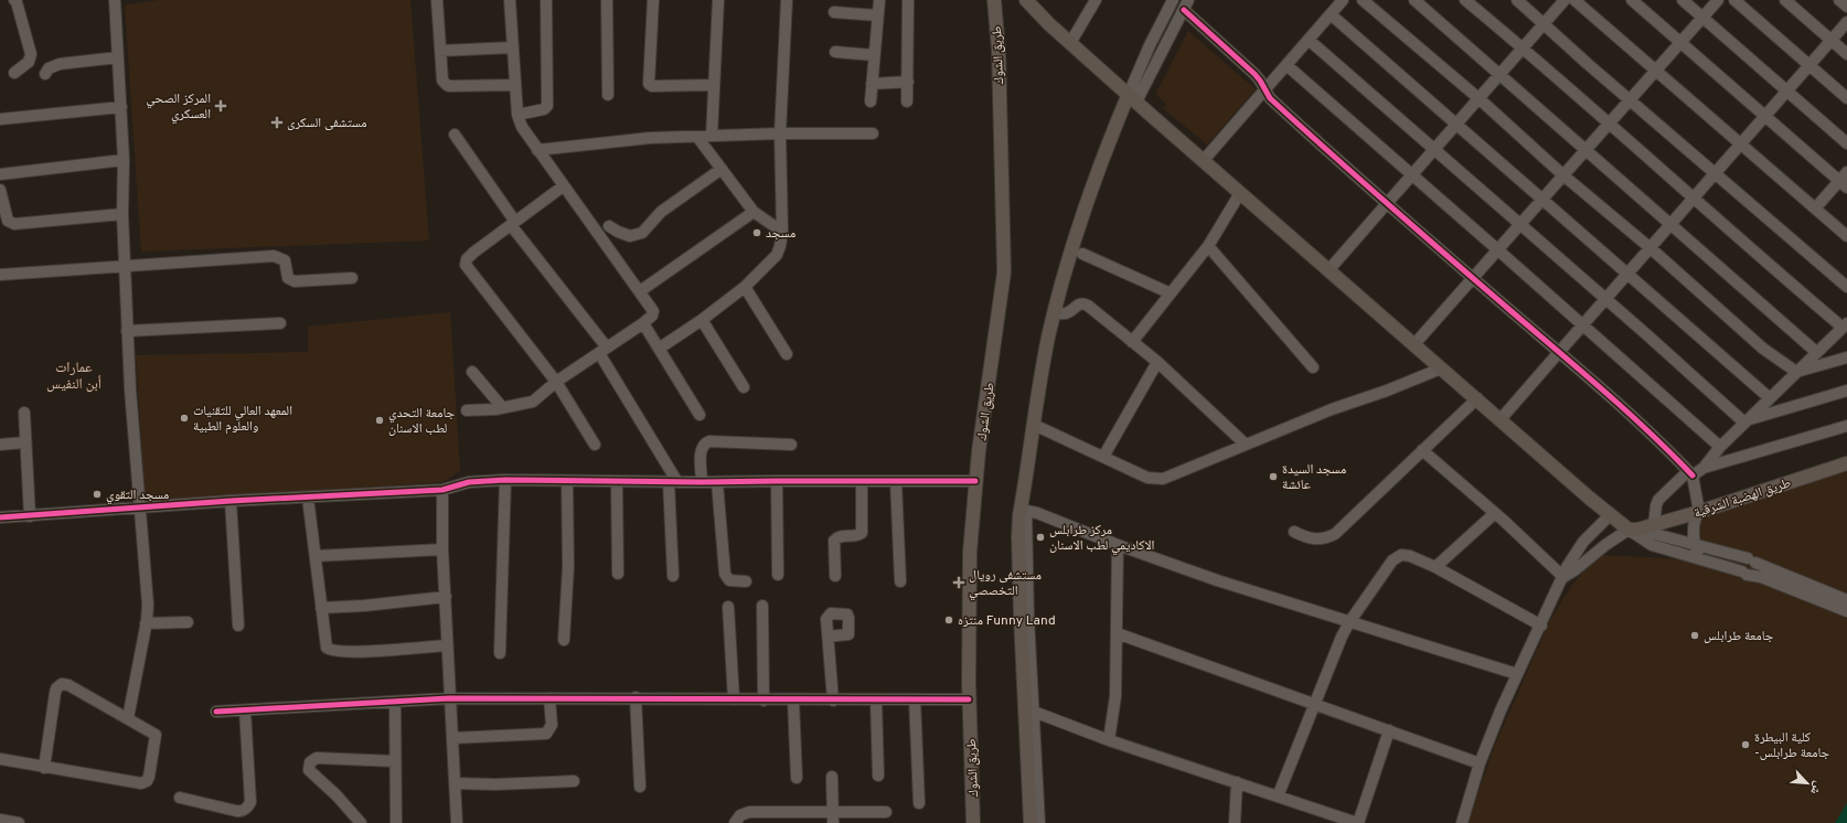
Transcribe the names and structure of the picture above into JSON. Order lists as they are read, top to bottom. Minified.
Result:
{"streets":{"main road":["طريق الشوك","طريق الهضبة الشرقية"]},"districts":["عمارات أبن النفيس"],"places":{"health":["المركز الصحي العسكري","مستشفى السكرى","مستشفى رويال التخصصي"],"other":["مسجد","المعهد العالي للتقنيات والعلوم الطبية","جامعة التحدي لطب الاسنان","مسجد السيدة عائشة","مسجد التقوي","مركز طرابلس الاكاديمي لطب الاسنان","منتزه Funny Land","جامعة طرابلس","كلية البيطرة -جامعة طرابلس"]},"north":"bottom right"}
